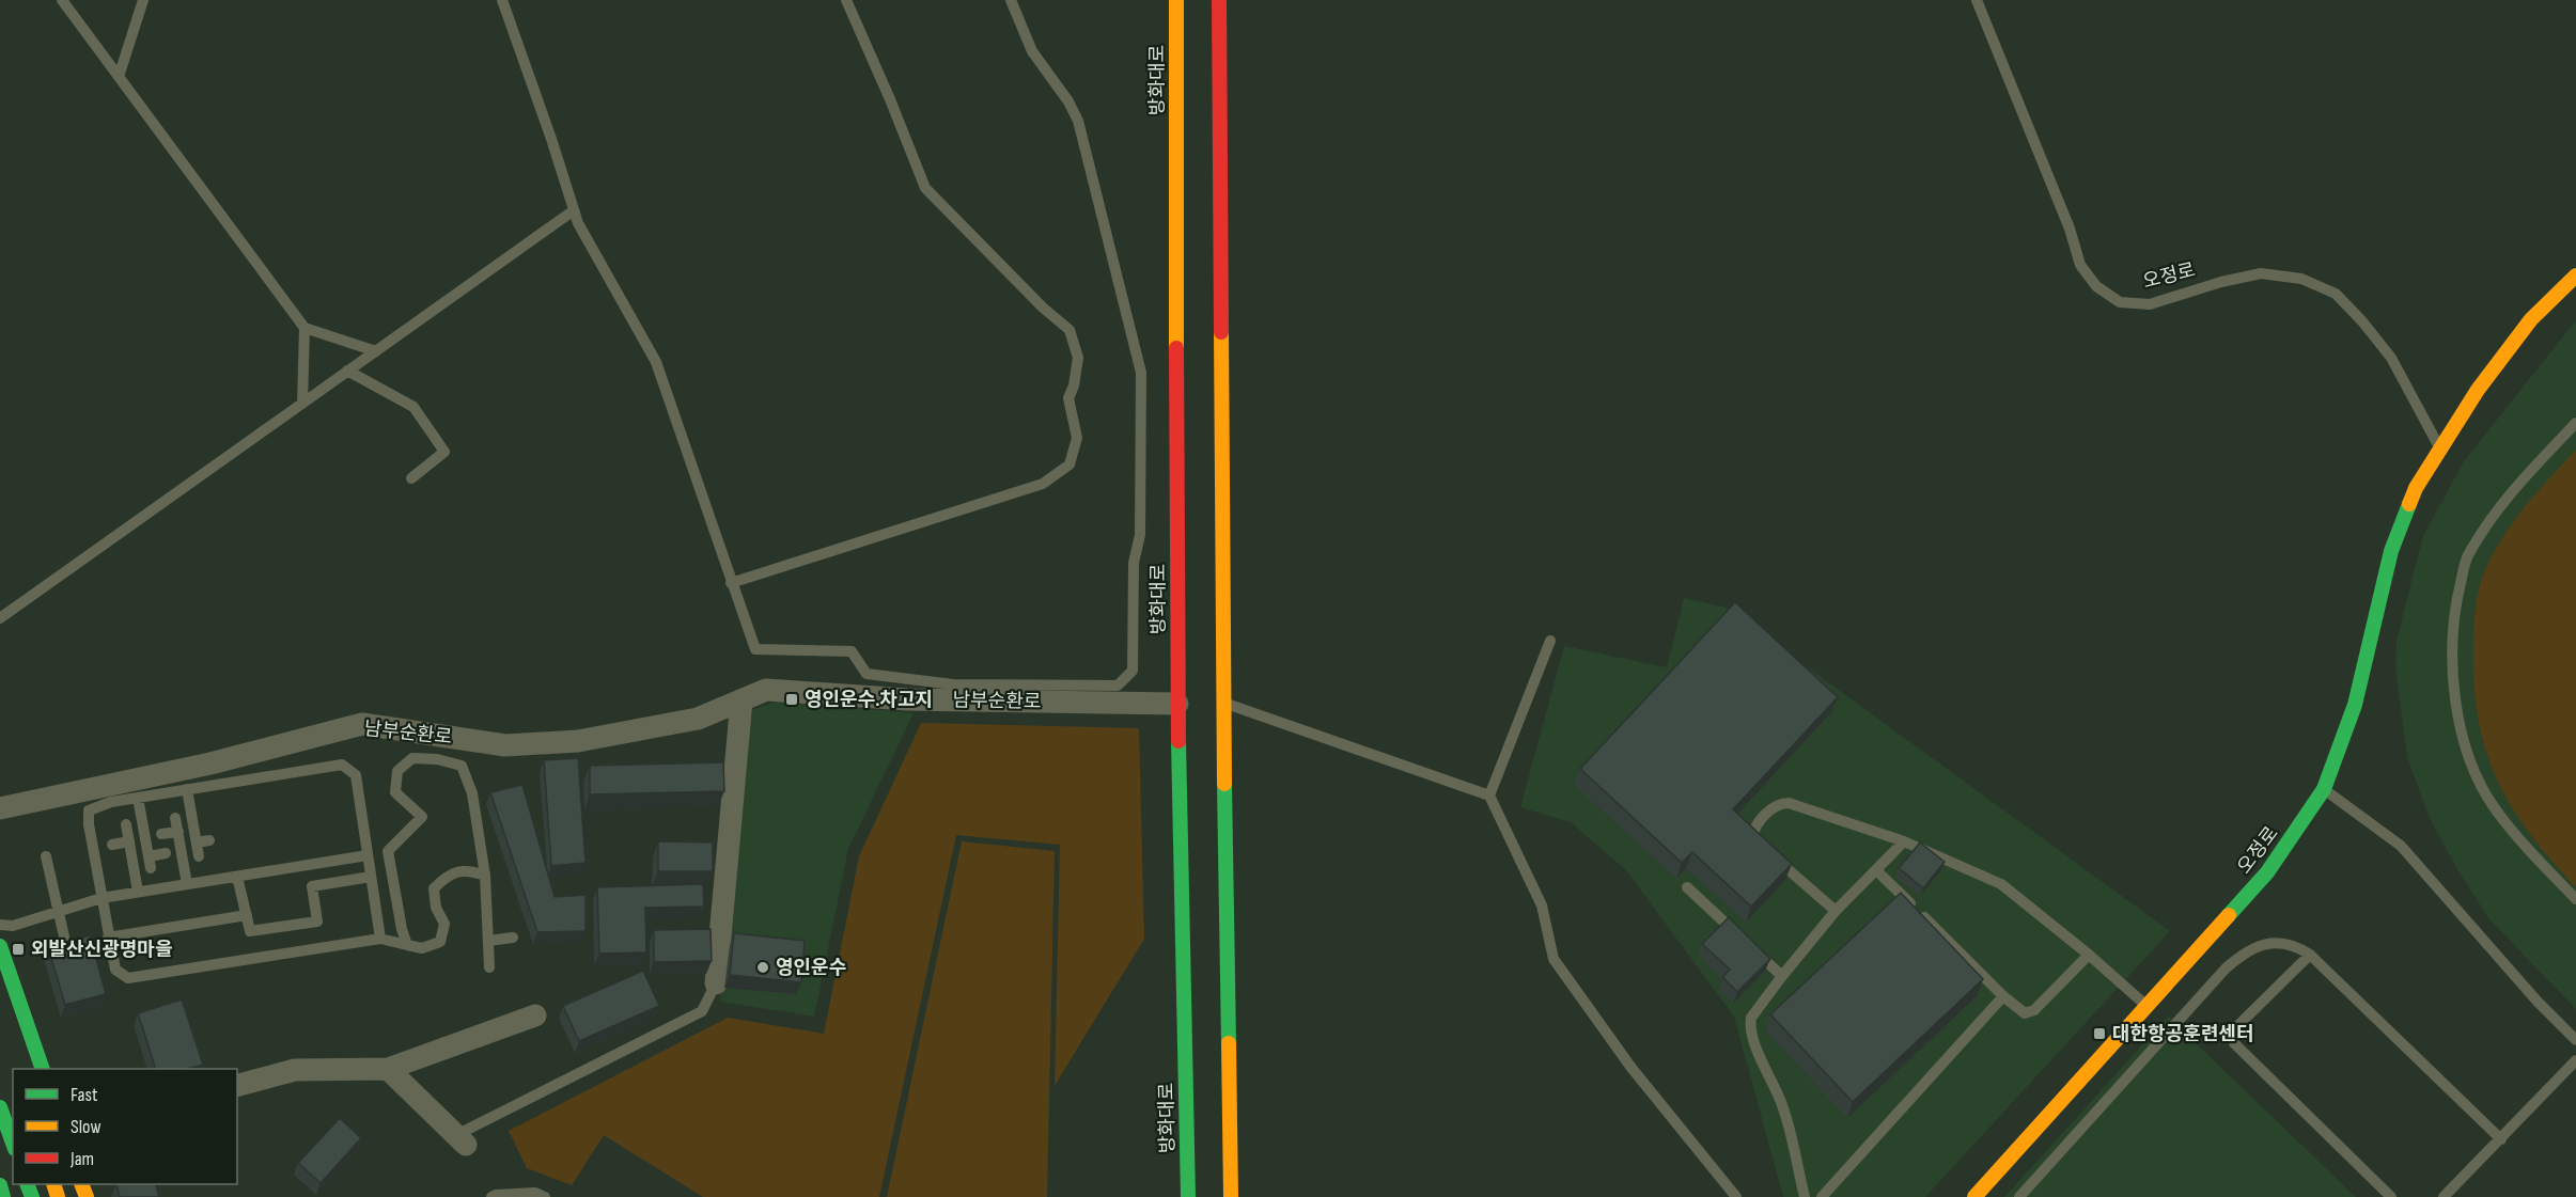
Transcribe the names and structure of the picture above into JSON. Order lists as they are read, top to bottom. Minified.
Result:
{"streets":{"main road":["방화대로","오정로"],"street":["남부순환로"]},"crossings":[["방화대로","남부순환로"]],"places":{"transit":["영인운수.차고지","외발산신광명마을","대한항공훈련센터"],"other":["영인운수"]},"legend":["Fast","Slow","Jam"]}
